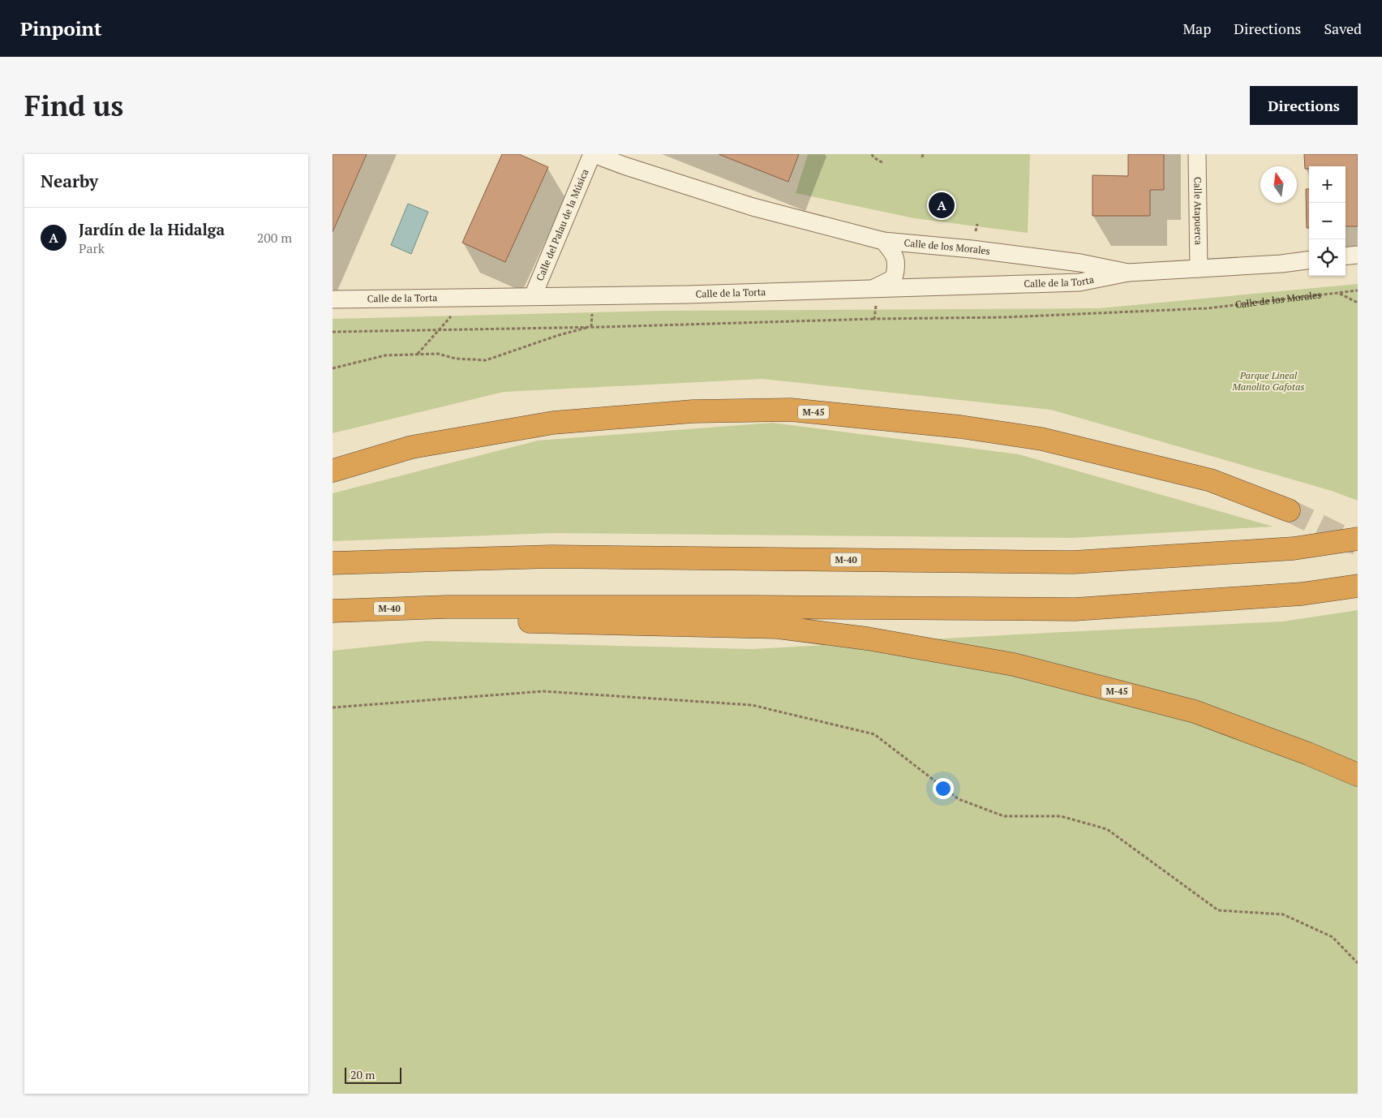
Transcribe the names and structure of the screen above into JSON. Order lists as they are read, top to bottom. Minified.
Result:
{"streets":{"highway":["M-45","M-40"],"street":["Calle Atapuerca","Calle del Palau de la Música","Calle de los Morales","Calle de la Torta"]},"crossings":[["Calle Atapuerca","Calle de los Morales"],["Calle del Palau de la Música","Calle de los Morales"],["Calle del Palau de la Música","Calle de la Torta"],["Calle de los Morales","Calle de la Torta"],["M-45","M-40"]],"parks":["Parque Lineal Manolito Gafotas"],"scale_bar":"20 m","north":"top","page":{"header":"Pinpoint","nav":["Map","Directions","Saved"],"buttons":"Directions","title":"Find us","heading":"Nearby","map_buttons":["+","−"],"pins":"A","list":[{"mark":"A","name":"Jardín de la Hidalga","note":"Park","value":"200 m"}],"scale":"20 m"}}
